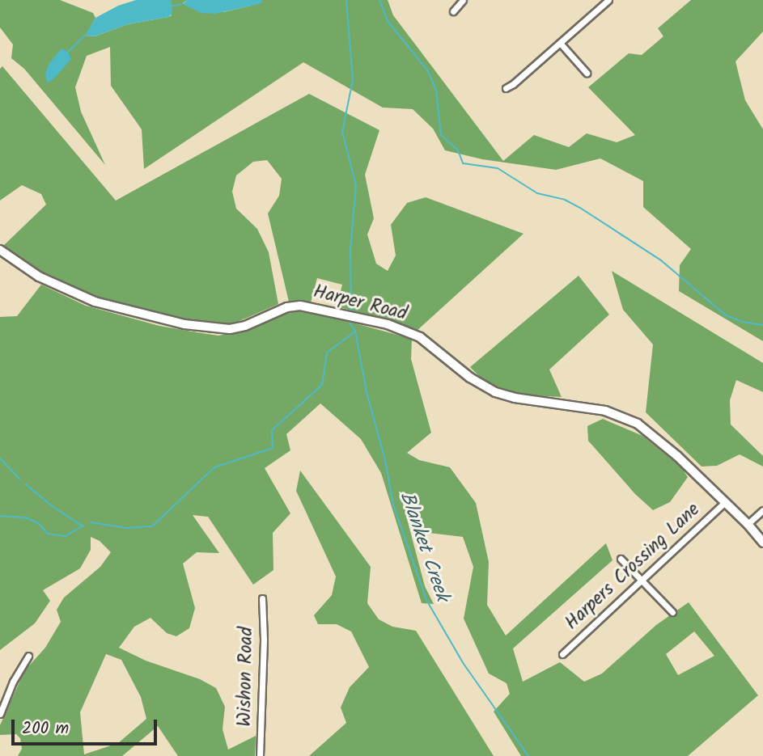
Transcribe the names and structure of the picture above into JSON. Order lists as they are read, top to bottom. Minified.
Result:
{"streets":{"street":["Harper Road","Harpers Crossing Lane","Wishon Road"]},"crossings":[["Harper Road","Harpers Crossing Lane"]],"water":["Blanket Creek"],"scale_bar":"200 m"}
